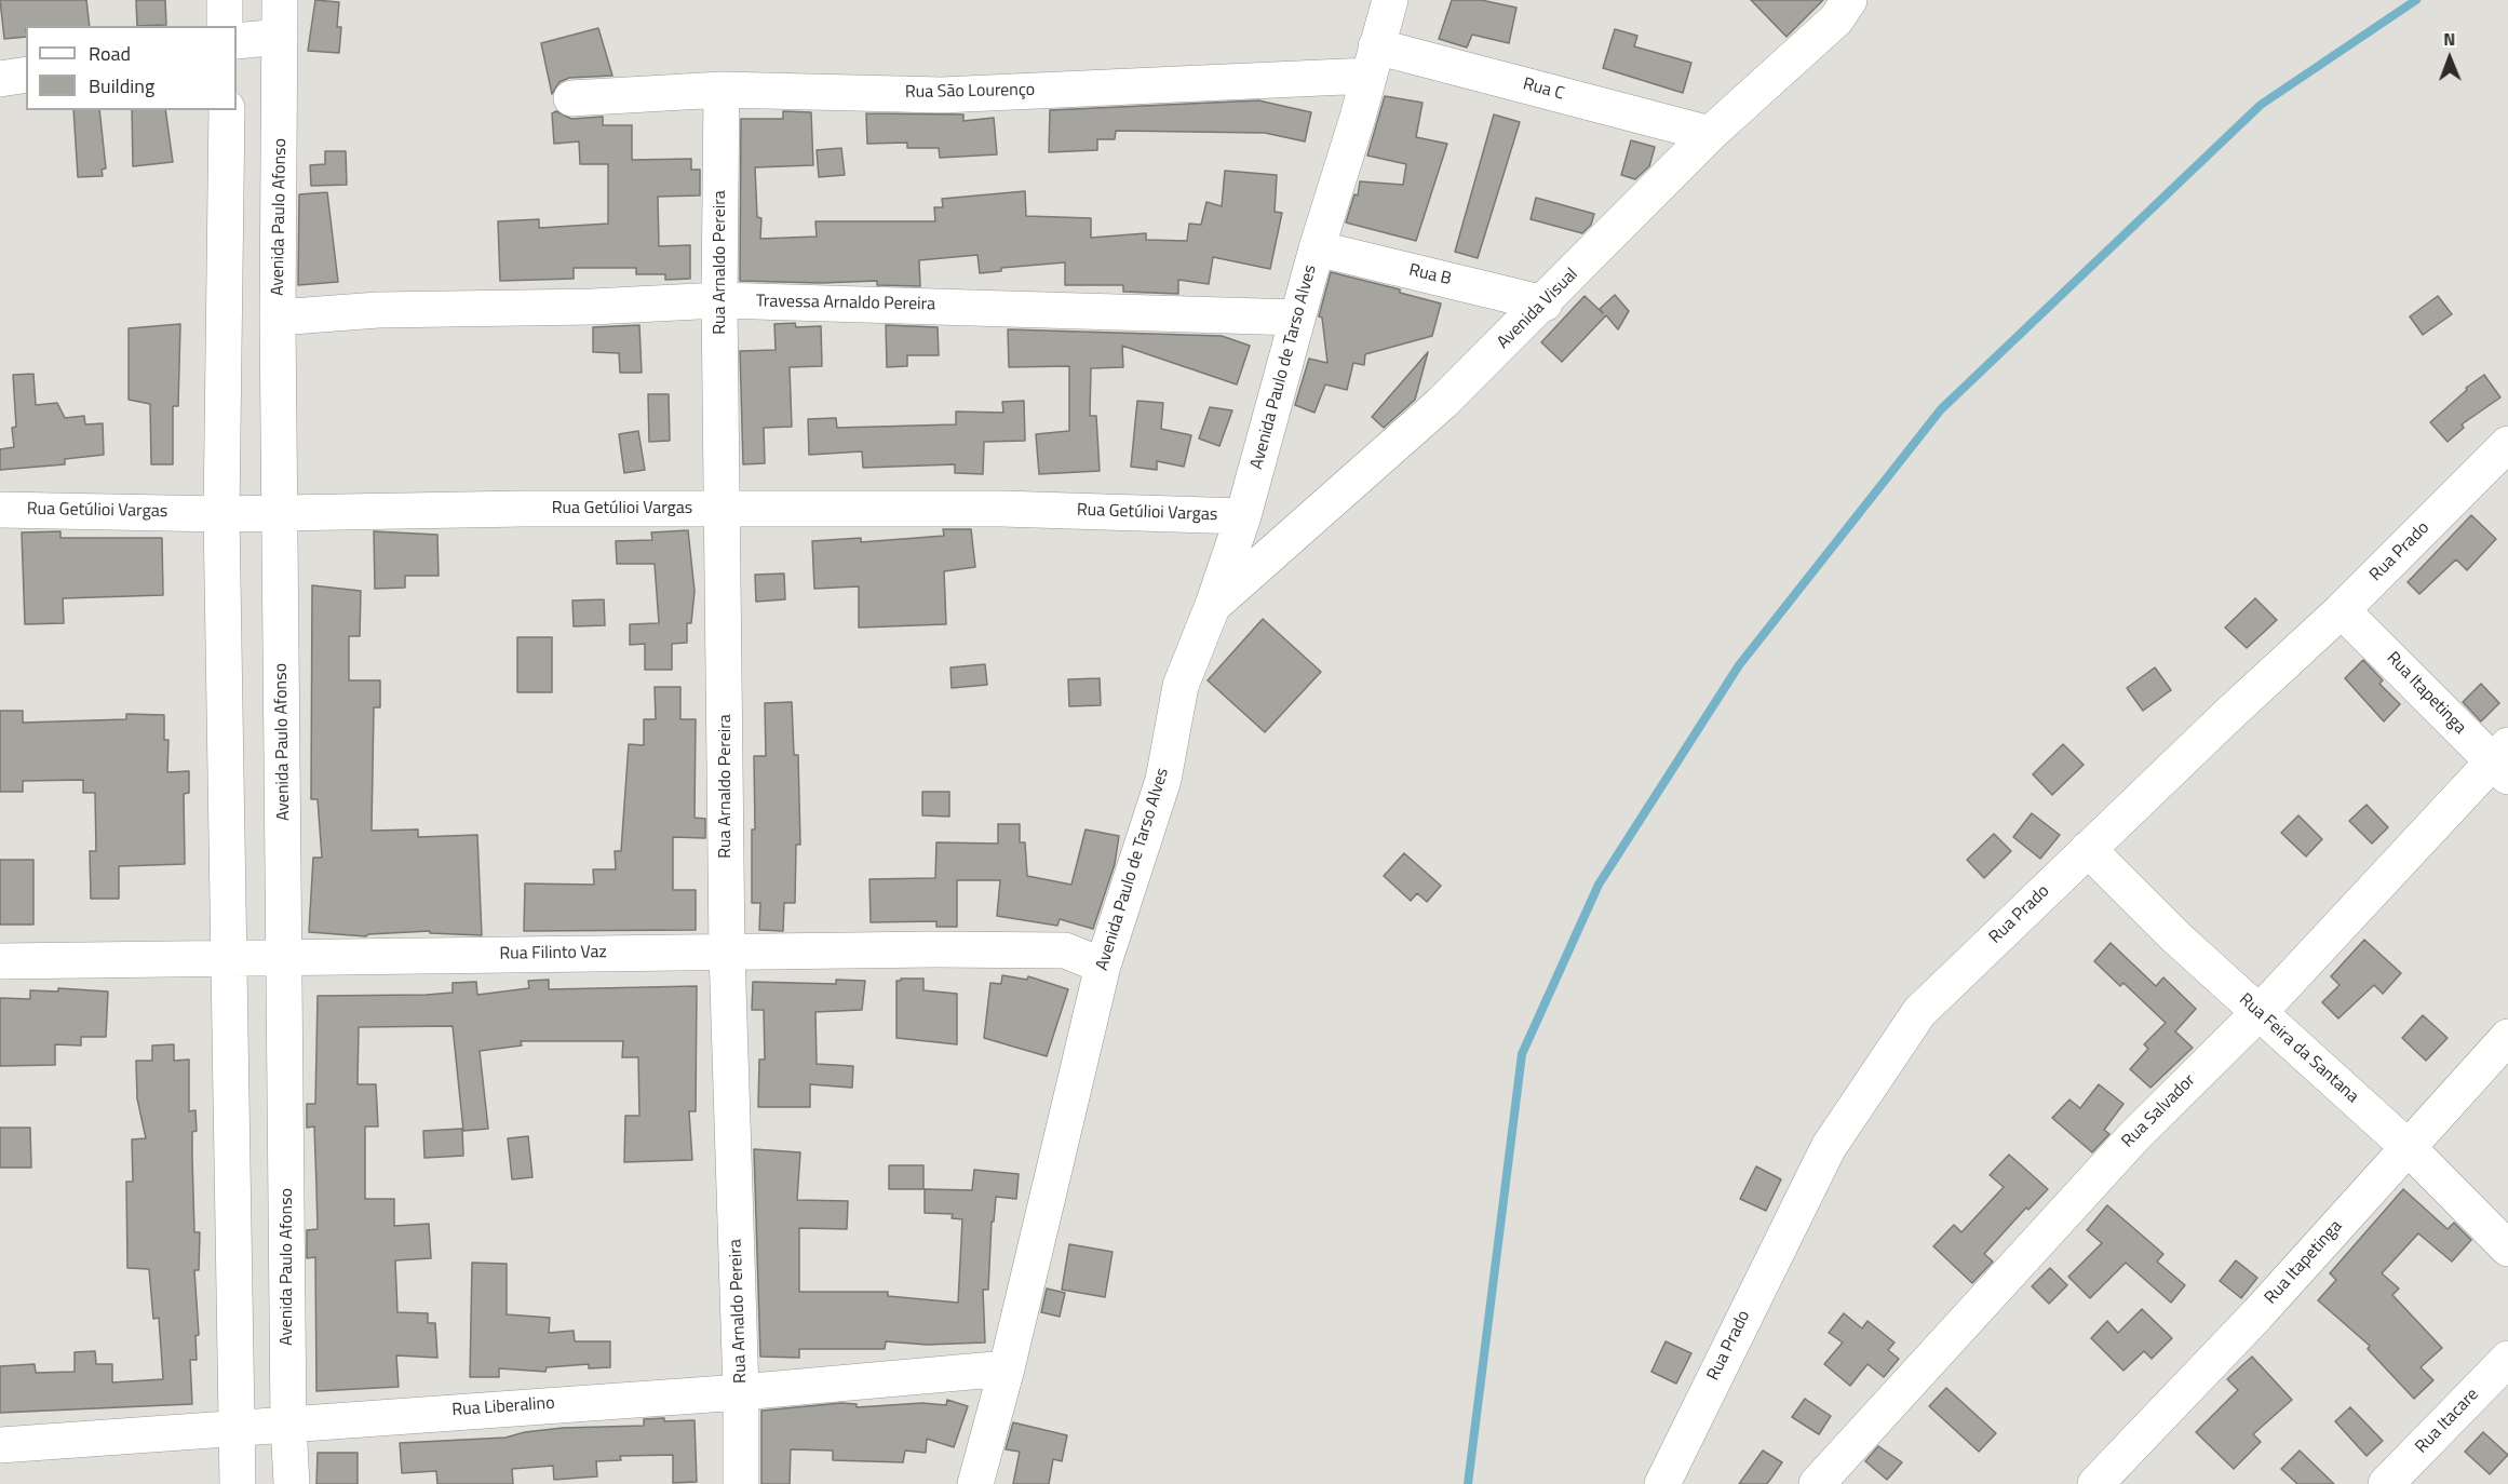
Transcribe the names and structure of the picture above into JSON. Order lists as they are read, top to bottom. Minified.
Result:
{"streets":{"street":["Rua C","Rua São Lourenço","Avenida Paulo Afonso","Rua Arnaldo Pereira","Rua B","Travessa Arnaldo Pereira","Avenida Visual","Avenida Paulo de Tarso Alves","Rua Getúlioi Vargas","Rua Prado","Rua Itapetinga","Rua Filinto Vaz","Rua Feira da Santana","Rua Salvador","Rua Liberalino","Rua Itacare"]},"crossings":[["Rua C","Rua São Lourenço"],["Rua C","Avenida Visual"],["Rua C","Avenida Paulo de Tarso Alves"],["Rua São Lourenço","Rua Arnaldo Pereira"],["Rua São Lourenço","Avenida Paulo de Tarso Alves"],["Avenida Paulo Afonso","Travessa Arnaldo Pereira"],["Avenida Paulo Afonso","Rua Getúlioi Vargas"],["Avenida Paulo Afonso","Rua Filinto Vaz"],["Avenida Paulo Afonso","Rua Liberalino"],["Rua Arnaldo Pereira","Travessa Arnaldo Pereira"],["Rua Arnaldo Pereira","Rua Getúlioi Vargas"],["Rua Arnaldo Pereira","Rua Filinto Vaz"],["Rua Arnaldo Pereira","Rua Liberalino"],["Rua B","Avenida Visual"],["Rua B","Avenida Paulo de Tarso Alves"],["Travessa Arnaldo Pereira","Avenida Paulo de Tarso Alves"],["Avenida Visual","Avenida Paulo de Tarso Alves"],["Avenida Paulo de Tarso Alves","Rua Getúlioi Vargas"],["Avenida Paulo de Tarso Alves","Rua Filinto Vaz"],["Avenida Paulo de Tarso Alves","Rua Liberalino"],["Rua Prado","Rua Itapetinga"],["Rua Prado","Rua Feira da Santana"],["Rua Itapetinga","Rua Feira da Santana"],["Rua Itapetinga","Rua Salvador"],["Rua Feira da Santana","Rua Salvador"]],"legend":["Road","Building"],"north":"top"}
